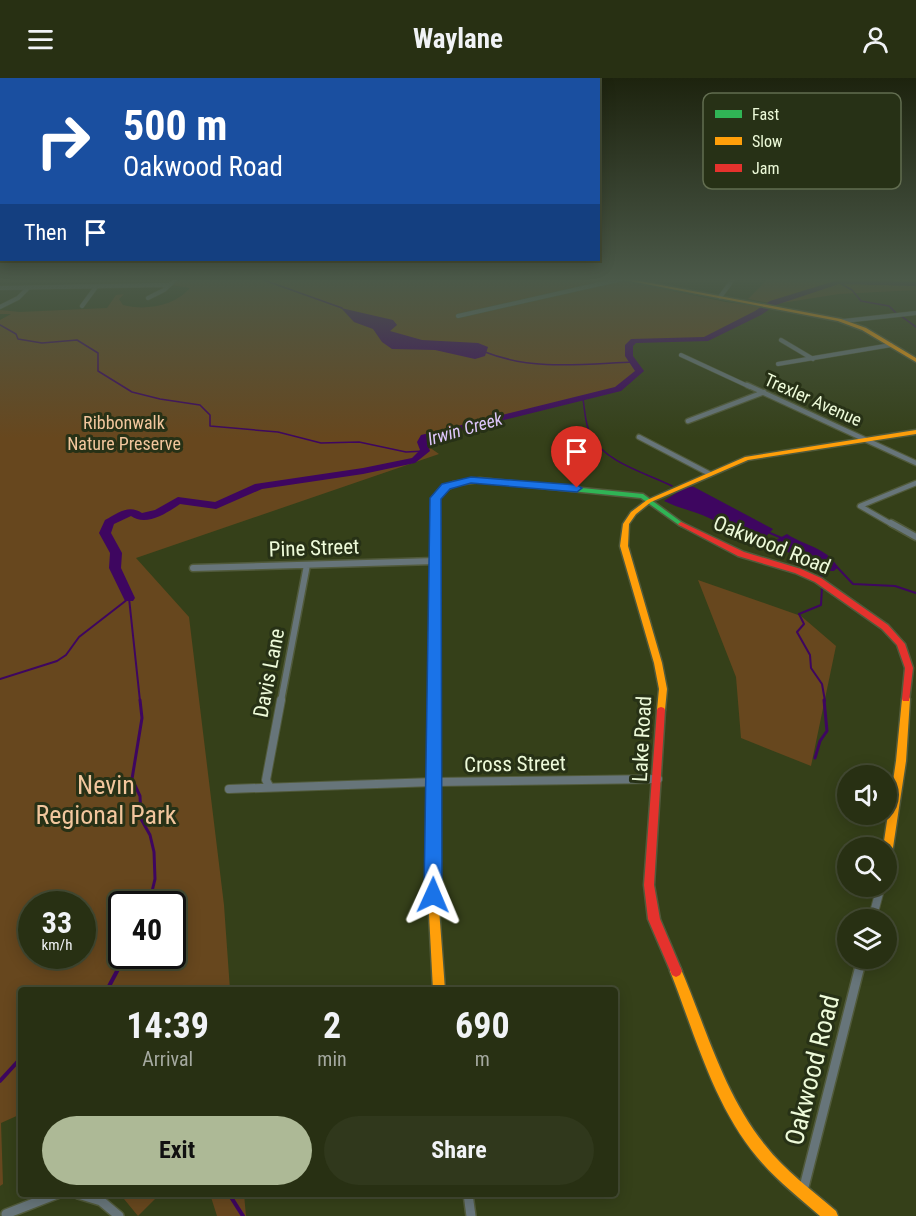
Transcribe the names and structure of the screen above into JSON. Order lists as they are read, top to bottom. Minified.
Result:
{"streets":{"street":["Trexler Avenue","Oakwood Road","Pine Street","Davis Lane","Lake Road","Cross Street"]},"crossings":[["Trexler Avenue","Lake Road"],["Oakwood Road","Pine Street"],["Oakwood Road","Lake Road"],["Pine Street","Davis Lane"],["Davis Lane","Cross Street"],["Lake Road","Cross Street"]],"water":["Irwin Creek"],"parks":["Ribbonwalk Nature Preserve","Nevin Regional Park"],"legend":["Fast","Slow","Jam"],"page":{"header":"Waylane","turn":["500 m","Oakwood Road"],"then":"Then","speed":"33 km/h","limit":"40","eta":["14:39","Arrival","2","min","690","m"],"buttons":["Exit","Share"]}}
